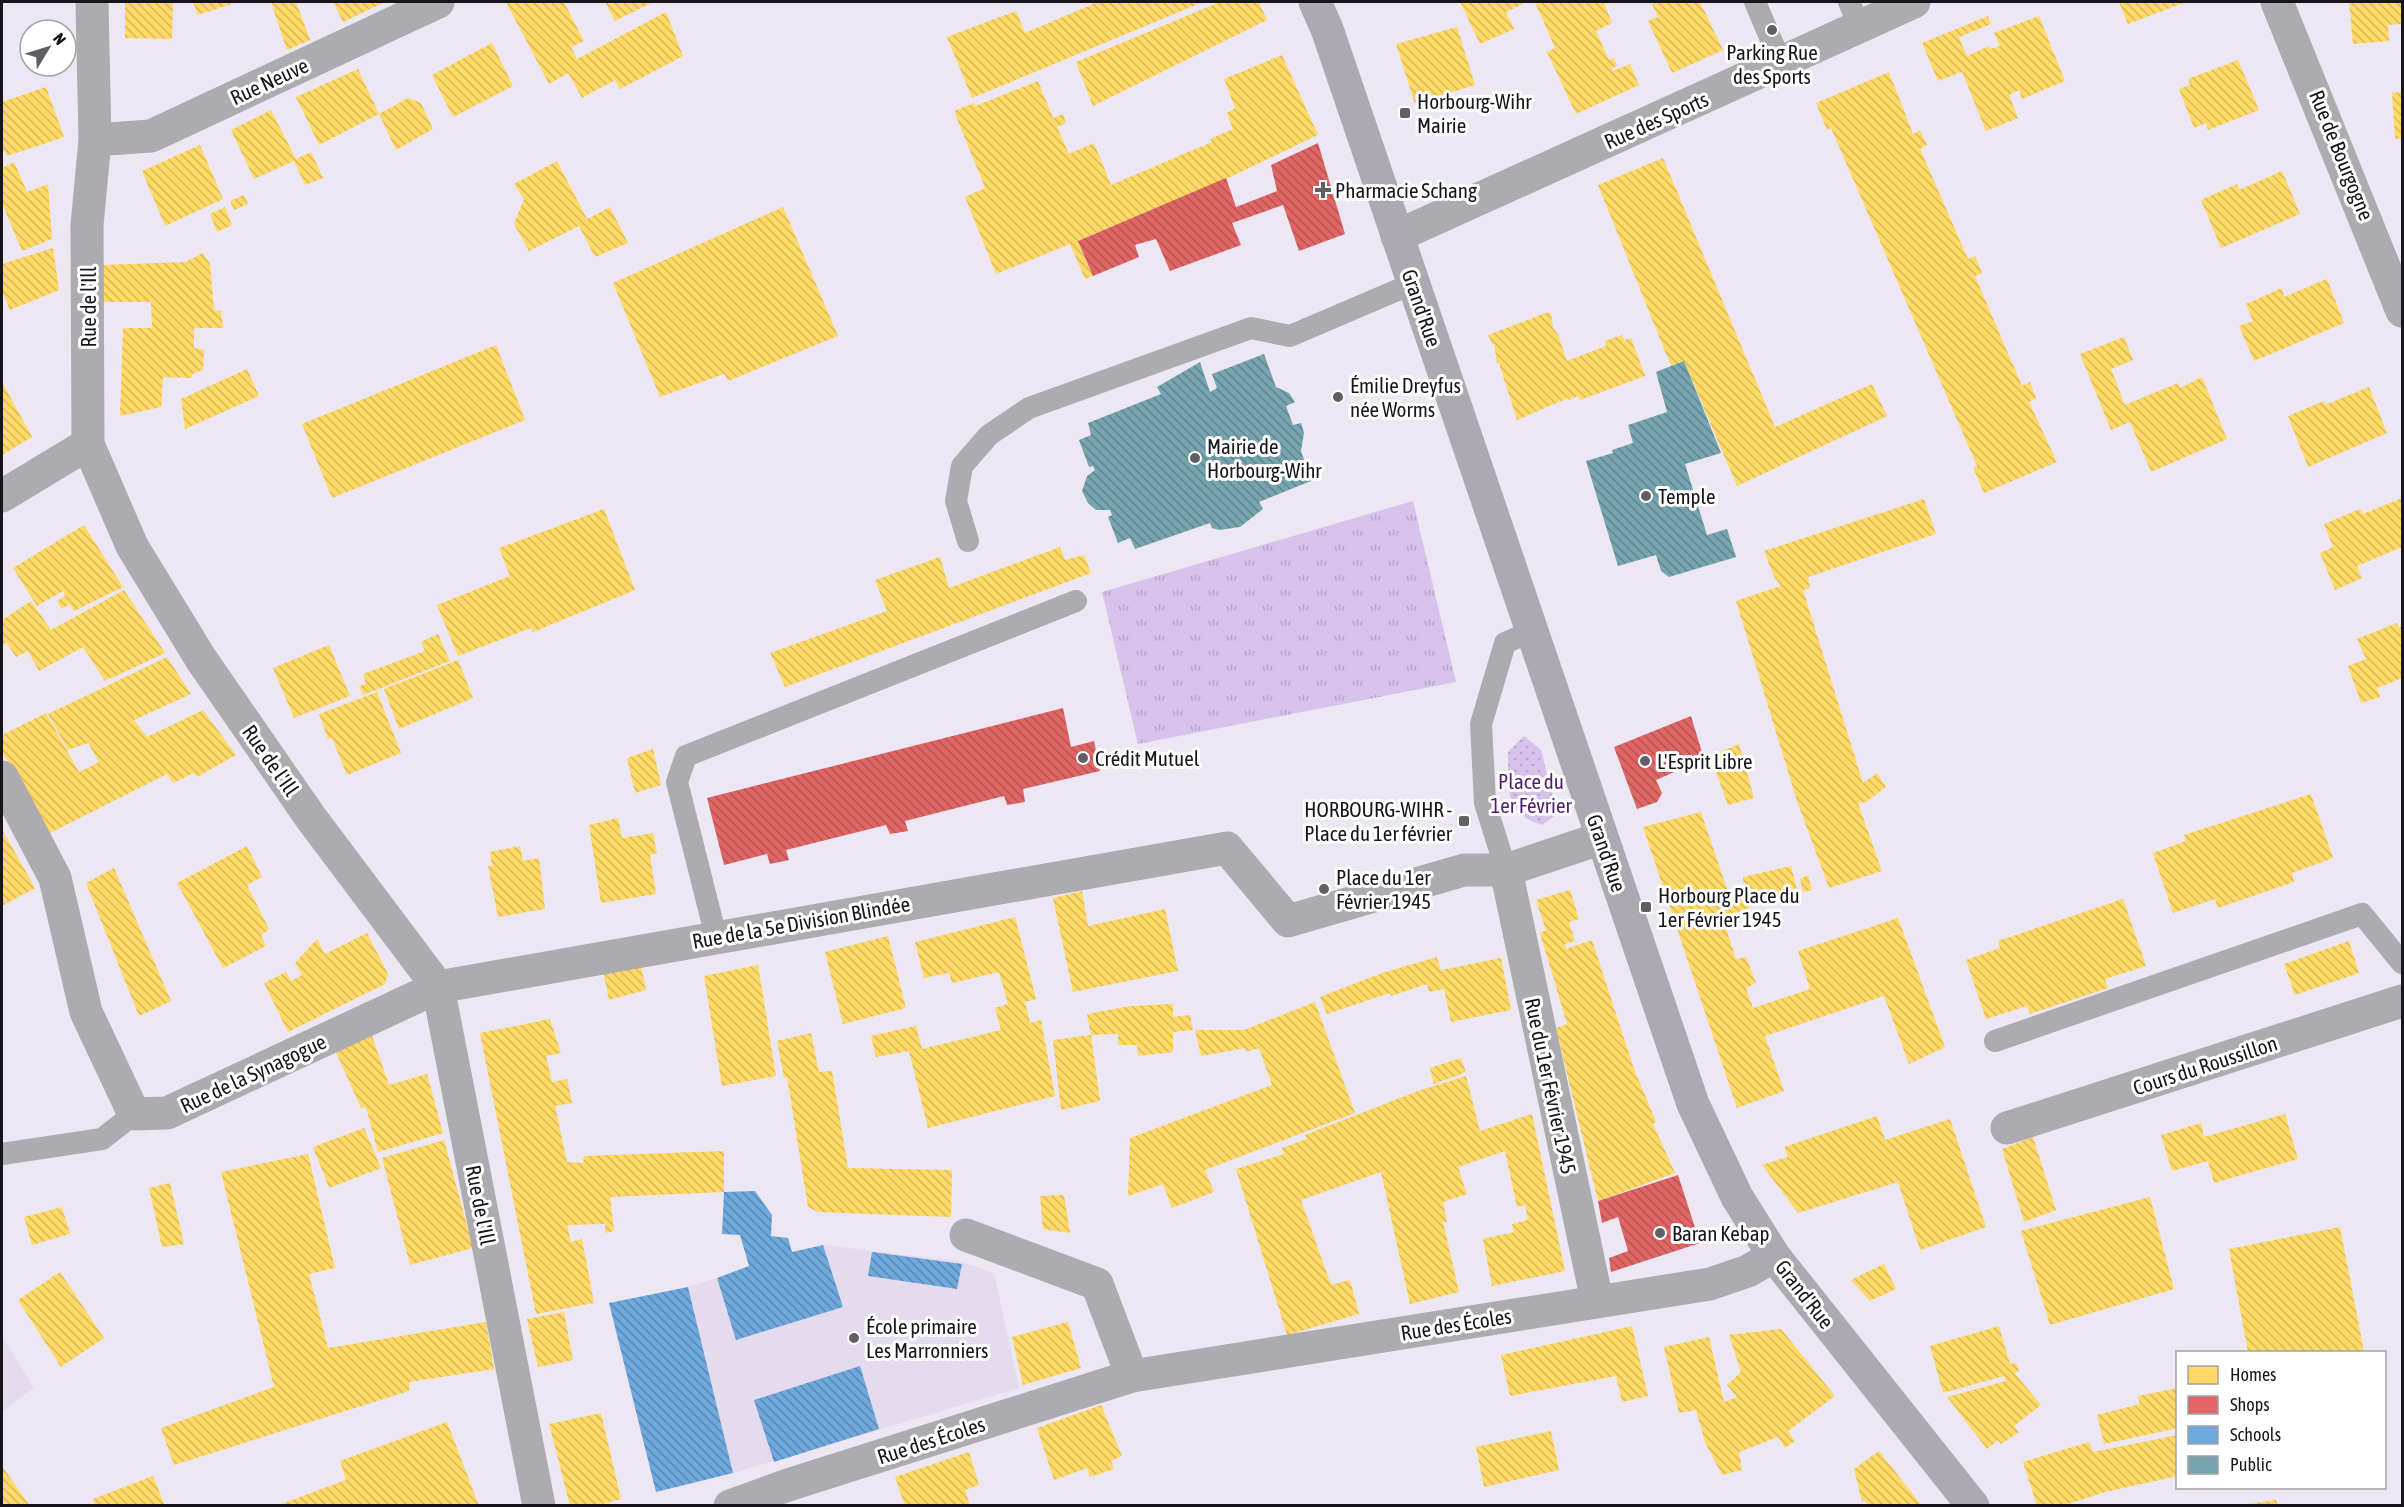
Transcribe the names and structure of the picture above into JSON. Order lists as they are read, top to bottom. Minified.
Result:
{"streets":{"main road":["Grand'Rue"],"street":["Rue Neuve","Rue des Sports","Rue de Bourgogne","Rue de l'Ill","Rue de la 5e Division Blindée","Cours du Roussillon","Rue de la Synagogue","Rue du 1er Février 1945","Rue des Écoles"]},"crossings":[["Rue Neuve","Rue de l'Ill"],["Rue des Sports","Grand'Rue"],["Rue de l'Ill","Rue de la 5e Division Blindée"],["Rue de l'Ill","Rue de la Synagogue"],["Grand'Rue","Rue des Écoles"],["Rue de la 5e Division Blindée","Rue de la Synagogue"],["Rue de la 5e Division Blindée","Rue du 1er Février 1945"],["Rue du 1er Février 1945","Rue des Écoles"]],"parks":["Place du 1er Février"],"places":{"other":["Parking Rue des Sports","Émilie Dreyfus née Worms","Mairie de Horbourg-Wihr","Temple","Crédit Mutuel","L'Esprit Libre","Place du 1er Février 1945","Baran Kebap","École primaire Les Marronniers"],"transit":["Horbourg-Wihr Mairie","HORBOURG-WIHR - Place du 1er février","Horbourg Place du 1er Février 1945"],"health":["Pharmacie Schang"]},"legend":["Homes","Shops","Schools","Public"],"north":"top right"}
